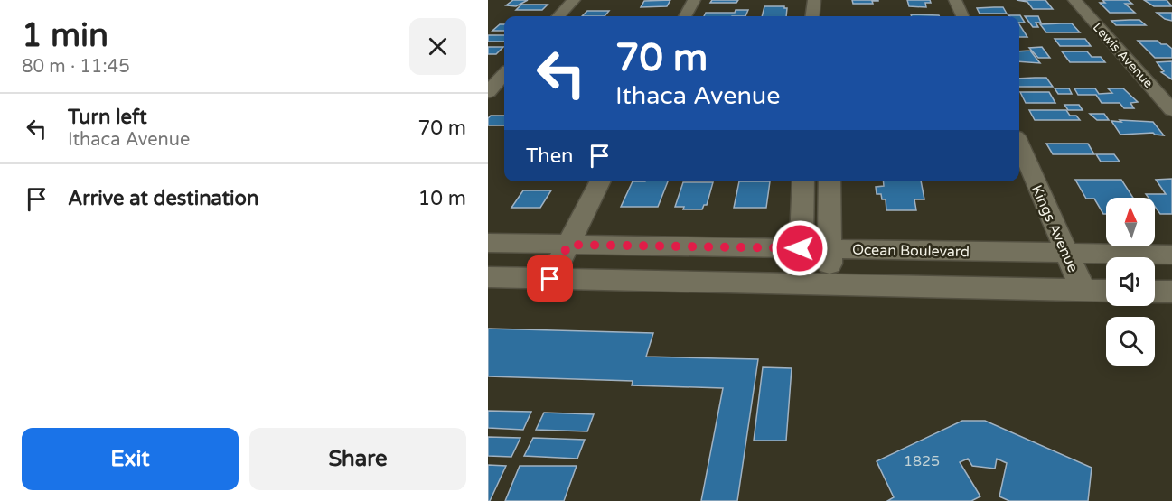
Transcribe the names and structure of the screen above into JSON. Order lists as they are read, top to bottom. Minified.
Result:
{"streets":{"street":["Lewis Avenue","Kings Avenue","Ocean Boulevard"]},"crossings":[["Kings Avenue","Ocean Boulevard"]],"house_numbers":["1825"],"north":"top","page":{"heading":["1 min","80 m · 11:45"],"turn":["70 m","Ithaca Avenue"],"list":[{"name":"Turn left","note":"Ithaca Avenue","value":"70 m"},{"name":"Arrive at destination","value":"10 m"}],"then":"Then","buttons":["Exit","Share"]}}
